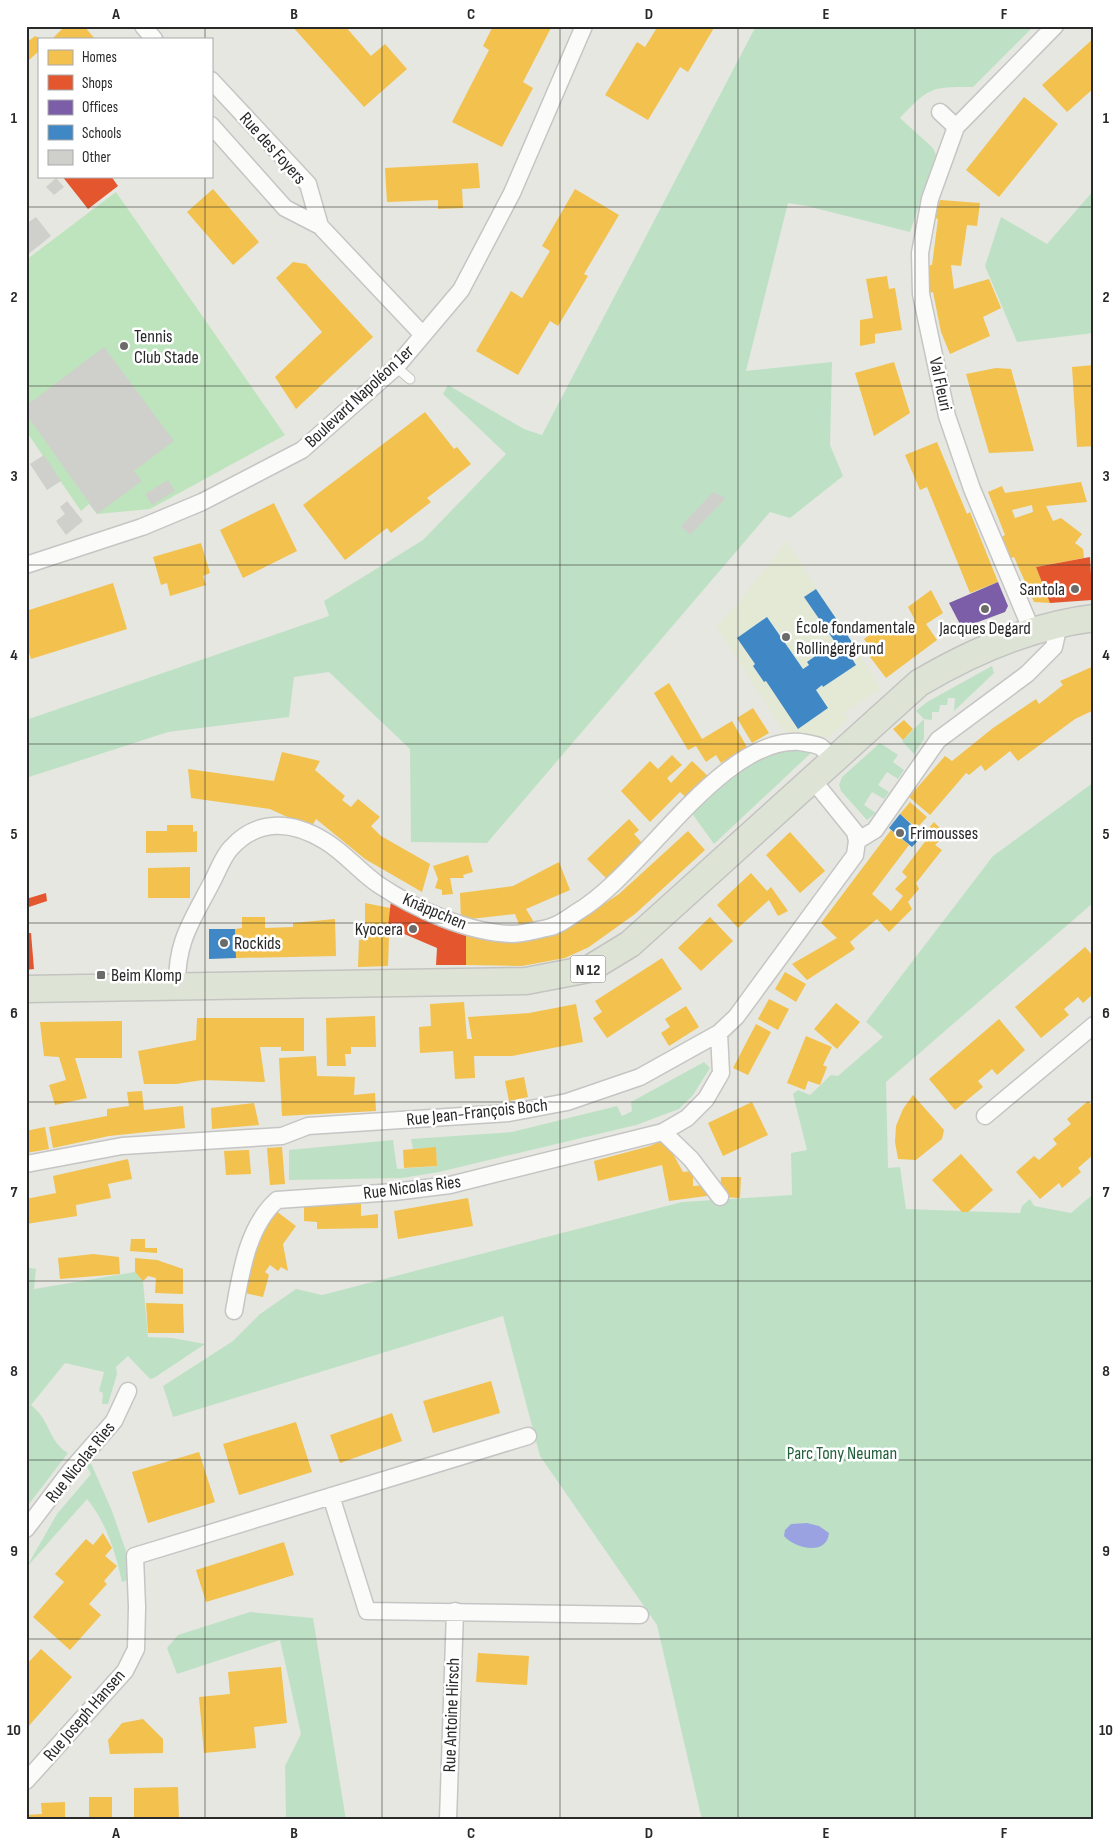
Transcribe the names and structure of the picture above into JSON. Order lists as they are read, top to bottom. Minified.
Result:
{"streets":{"main road":["N 12"],"street":["Rue des Foyers","Val Fleuri","Boulevard Napoléon 1er","Knäppchen","Rue Jean-François Boch","Rue Nicolas Ries","Rue Joseph Hansen","Rue Antoine Hirsch"]},"crossings":[["Rue des Foyers","Boulevard Napoléon 1er"],["Val Fleuri","N 12"],["Knäppchen","N 12"],["Rue Jean-François Boch","Rue Nicolas Ries"]],"parks":["Parc Tony Neuman"],"places":{"other":["Tennis Club Stade","Santola","Jacques Degard","École fondamentale Rollingergrund","Frimousses","Kyocera","Rockids"],"transit":["Beim Klomp"]},"legend":["Homes","Shops","Offices","Schools","Other"],"grid":{"columns":["A","B","C","D","E","F"],"rows":["1","2","3","4","5","6","7","8","9","10"]}}
